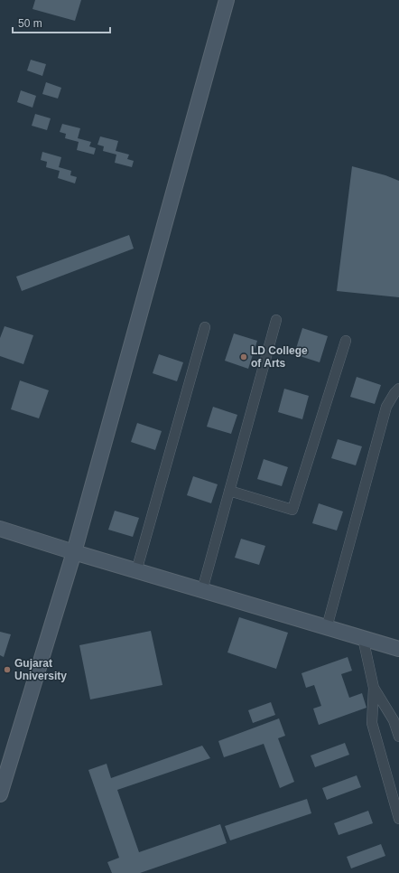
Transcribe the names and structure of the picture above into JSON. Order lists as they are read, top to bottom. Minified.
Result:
{"places":["LD College of Arts","Gujarat University"],"scale_bar":"50 m"}
